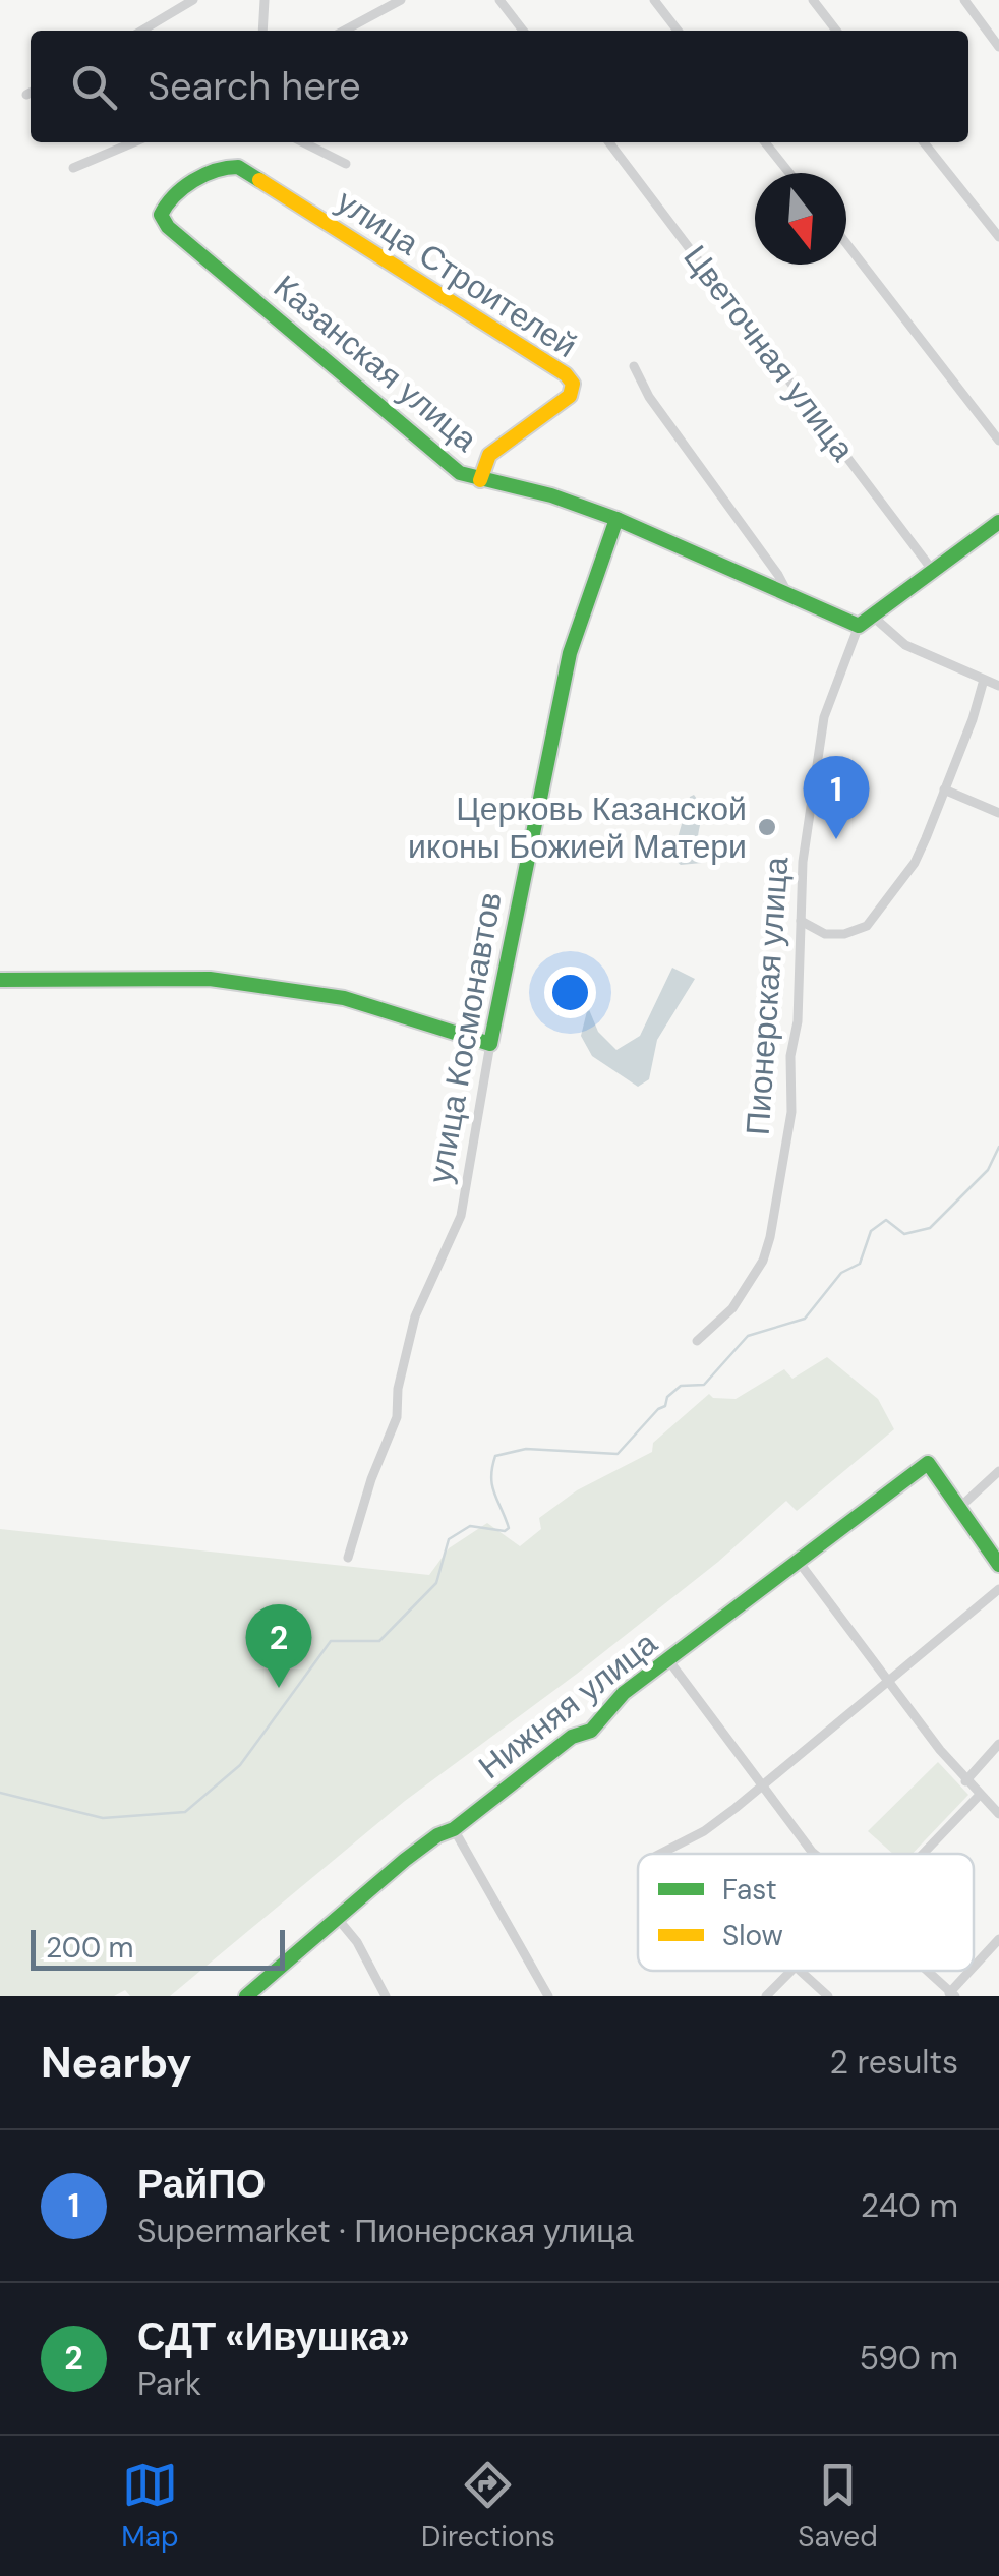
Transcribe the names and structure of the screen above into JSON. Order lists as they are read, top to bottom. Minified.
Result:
{"streets":{"street":["улица Строителей","Цветочная улица","Казанская улица","Пионерская улица","улица Космонавтов","Нижняя улица"]},"crossings":[["улица Строителей","Казанская улица"],["Цветочная улица","Пионерская улица"],["Казанская улица","Пионерская улица"],["Казанская улица","улица Космонавтов"]],"places":["Церковь Казанской иконы Божией Матери"],"legend":["Fast","Slow"],"scale_bar":"200 m","north":"bottom","page":{"search":"Search here","pins":["1","2"],"scale":"200 m","heading":["Nearby","2 results"],"list":[{"mark":"1","name":"РайПО","note":"Supermarket · Пионерская улица","value":"240 m"},{"mark":"2","name":"СДТ «Ивушка»","note":"Park","value":"590 m"}],"nav":["Map","Directions","Saved"]}}
